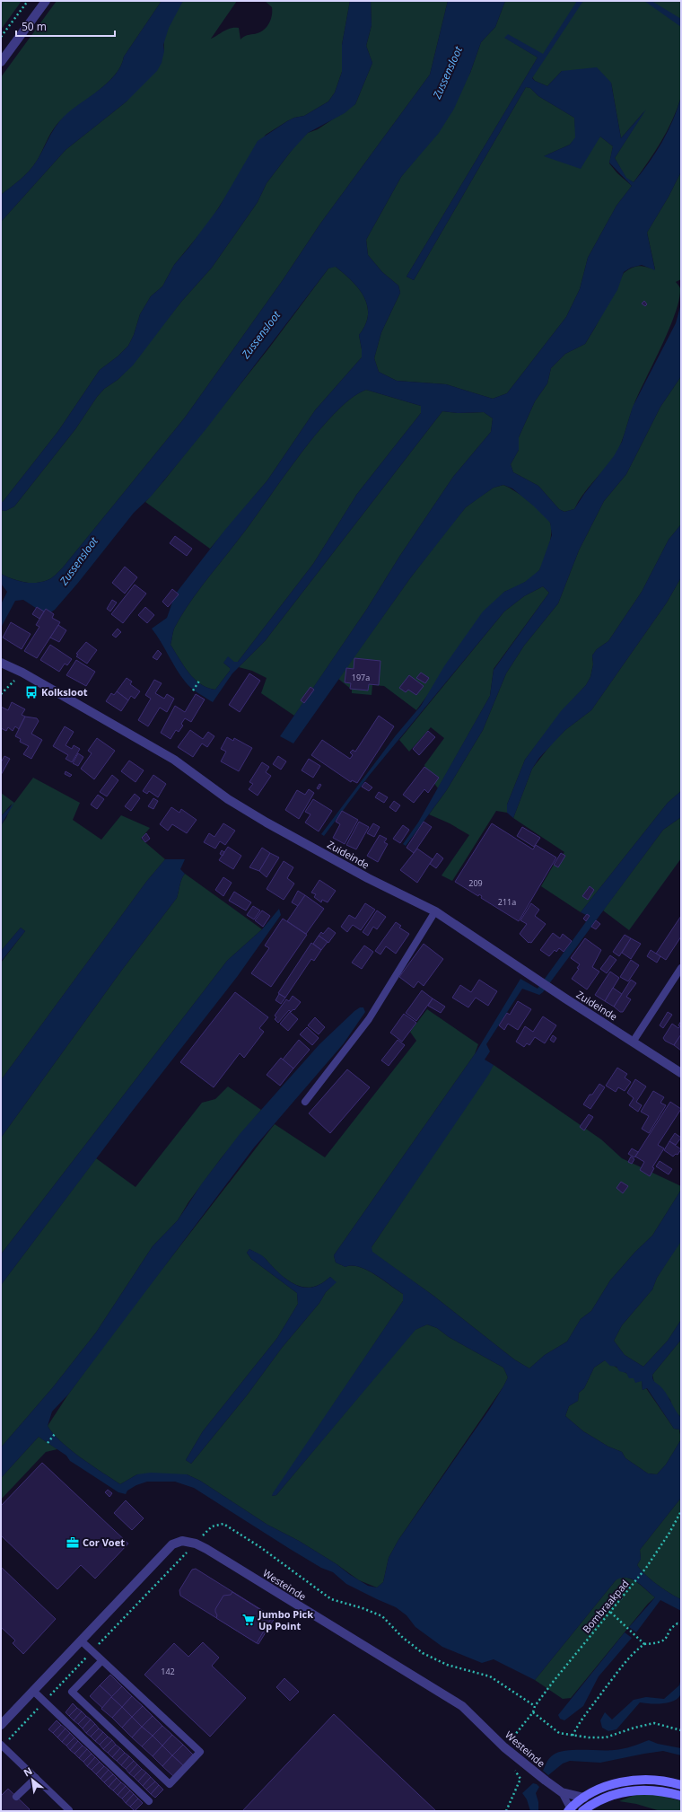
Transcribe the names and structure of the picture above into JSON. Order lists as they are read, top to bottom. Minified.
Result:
{"streets":{"street":["Zuideinde","Westeinde"],"path":["Bombraakpad"]},"crossings":[["Westeinde","Bombraakpad"]],"water":["Zussensloot"],"places":{"bus stop":["Kolksloot"],"office":["Cor Voet"],"supermarket":["Jumbo Pick Up Point"]},"house_numbers":["197a","209","211a","142"],"scale_bar":"50 m","north":"top left"}
